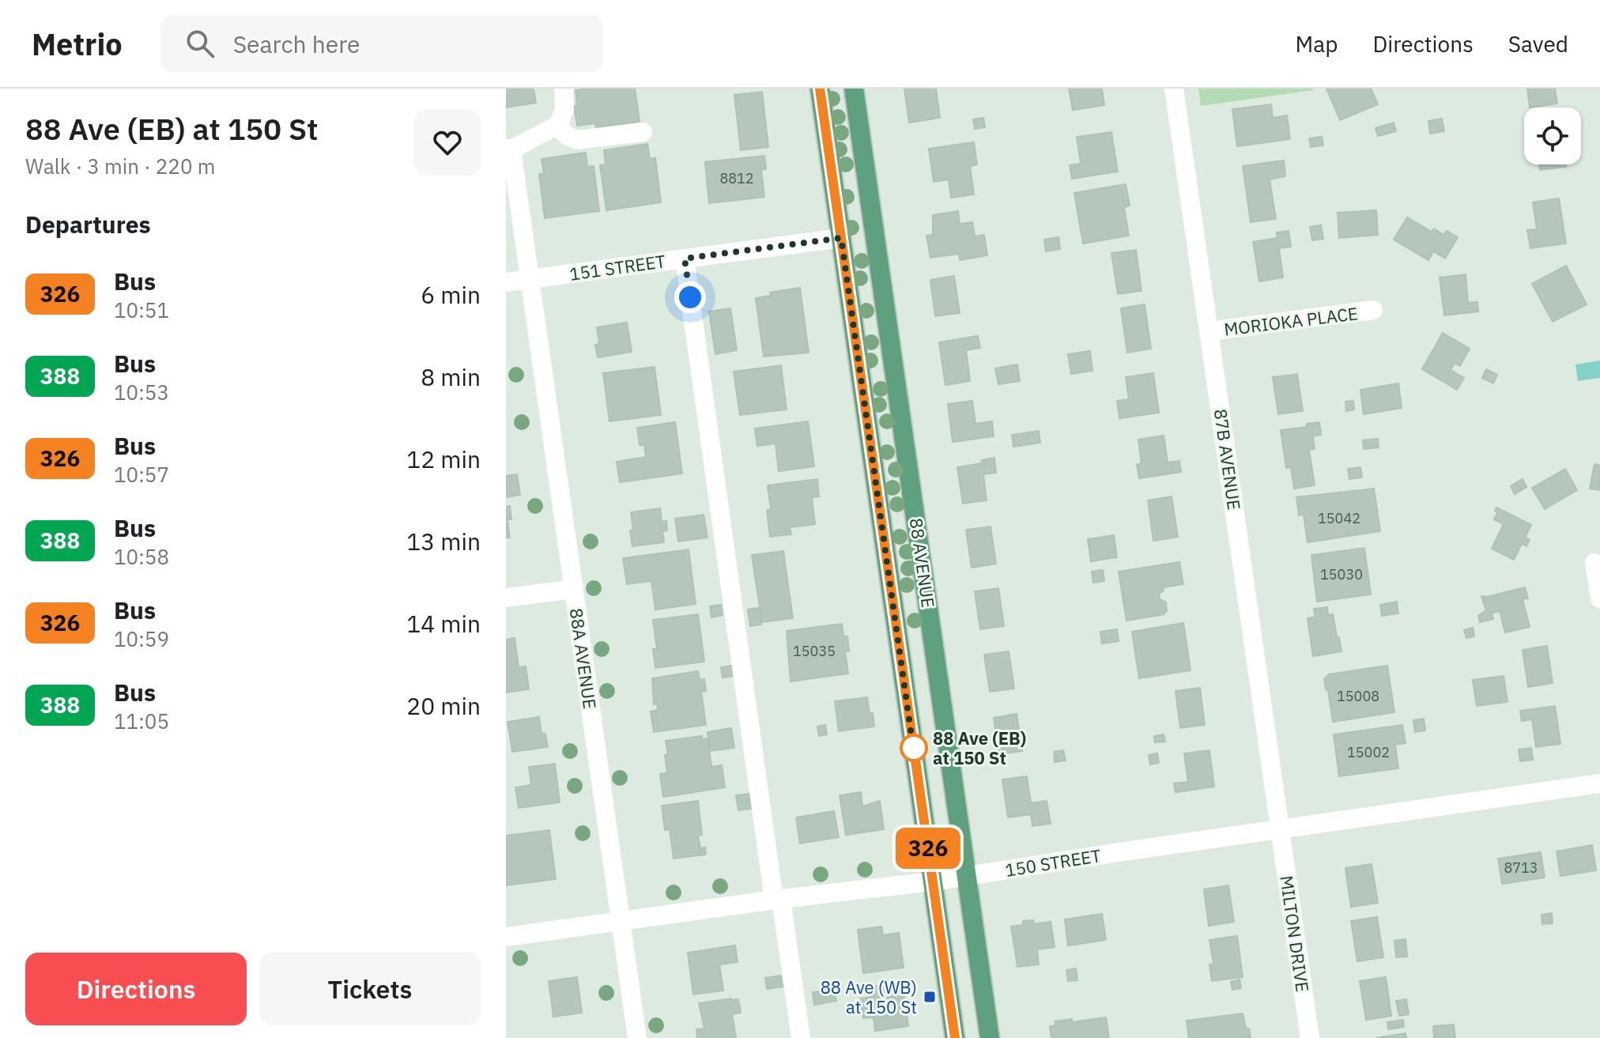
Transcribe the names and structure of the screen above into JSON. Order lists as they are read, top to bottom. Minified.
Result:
{"streets":{"main road":["88 AVENUE"],"street":["151 STREET","MORIOKA PLACE","87B AVENUE","88A AVENUE","150 STREET","MILTON DRIVE"]},"crossings":[["151 STREET","88 AVENUE"],["151 STREET","88A AVENUE"],["MORIOKA PLACE","87B AVENUE"],["87B AVENUE","150 STREET"],["87B AVENUE","MILTON DRIVE"],["88 AVENUE","150 STREET"],["88A AVENUE","150 STREET"],["150 STREET","MILTON DRIVE"]],"places":{"other":["88 Ave (EB) at 150 St"],"transit":["88 Ave (WB) at 150 St"]},"lines":["bus line 326"],"house_numbers":["8812","15042","15030","15035","15008","15002","8713"],"page":{"header":"Metrio","search":"Search here","nav":["Map","Directions","Saved"],"heading":[["88 Ave (EB) at 150 St","Walk · 3 min · 220 m"],"Departures"],"on_map":"326","list":[{"mark":"326","name":"Bus","note":"10:51","value":"6 min"},{"mark":"388","name":"Bus","note":"10:53","value":"8 min"},{"mark":"326","name":"Bus","note":"10:57","value":"12 min"},{"mark":"388","name":"Bus","note":"10:58","value":"13 min"},{"mark":"326","name":"Bus","note":"10:59","value":"14 min"},{"mark":"388","name":"Bus","note":"11:05","value":"20 min"}],"buttons":["Directions","Tickets"]}}
